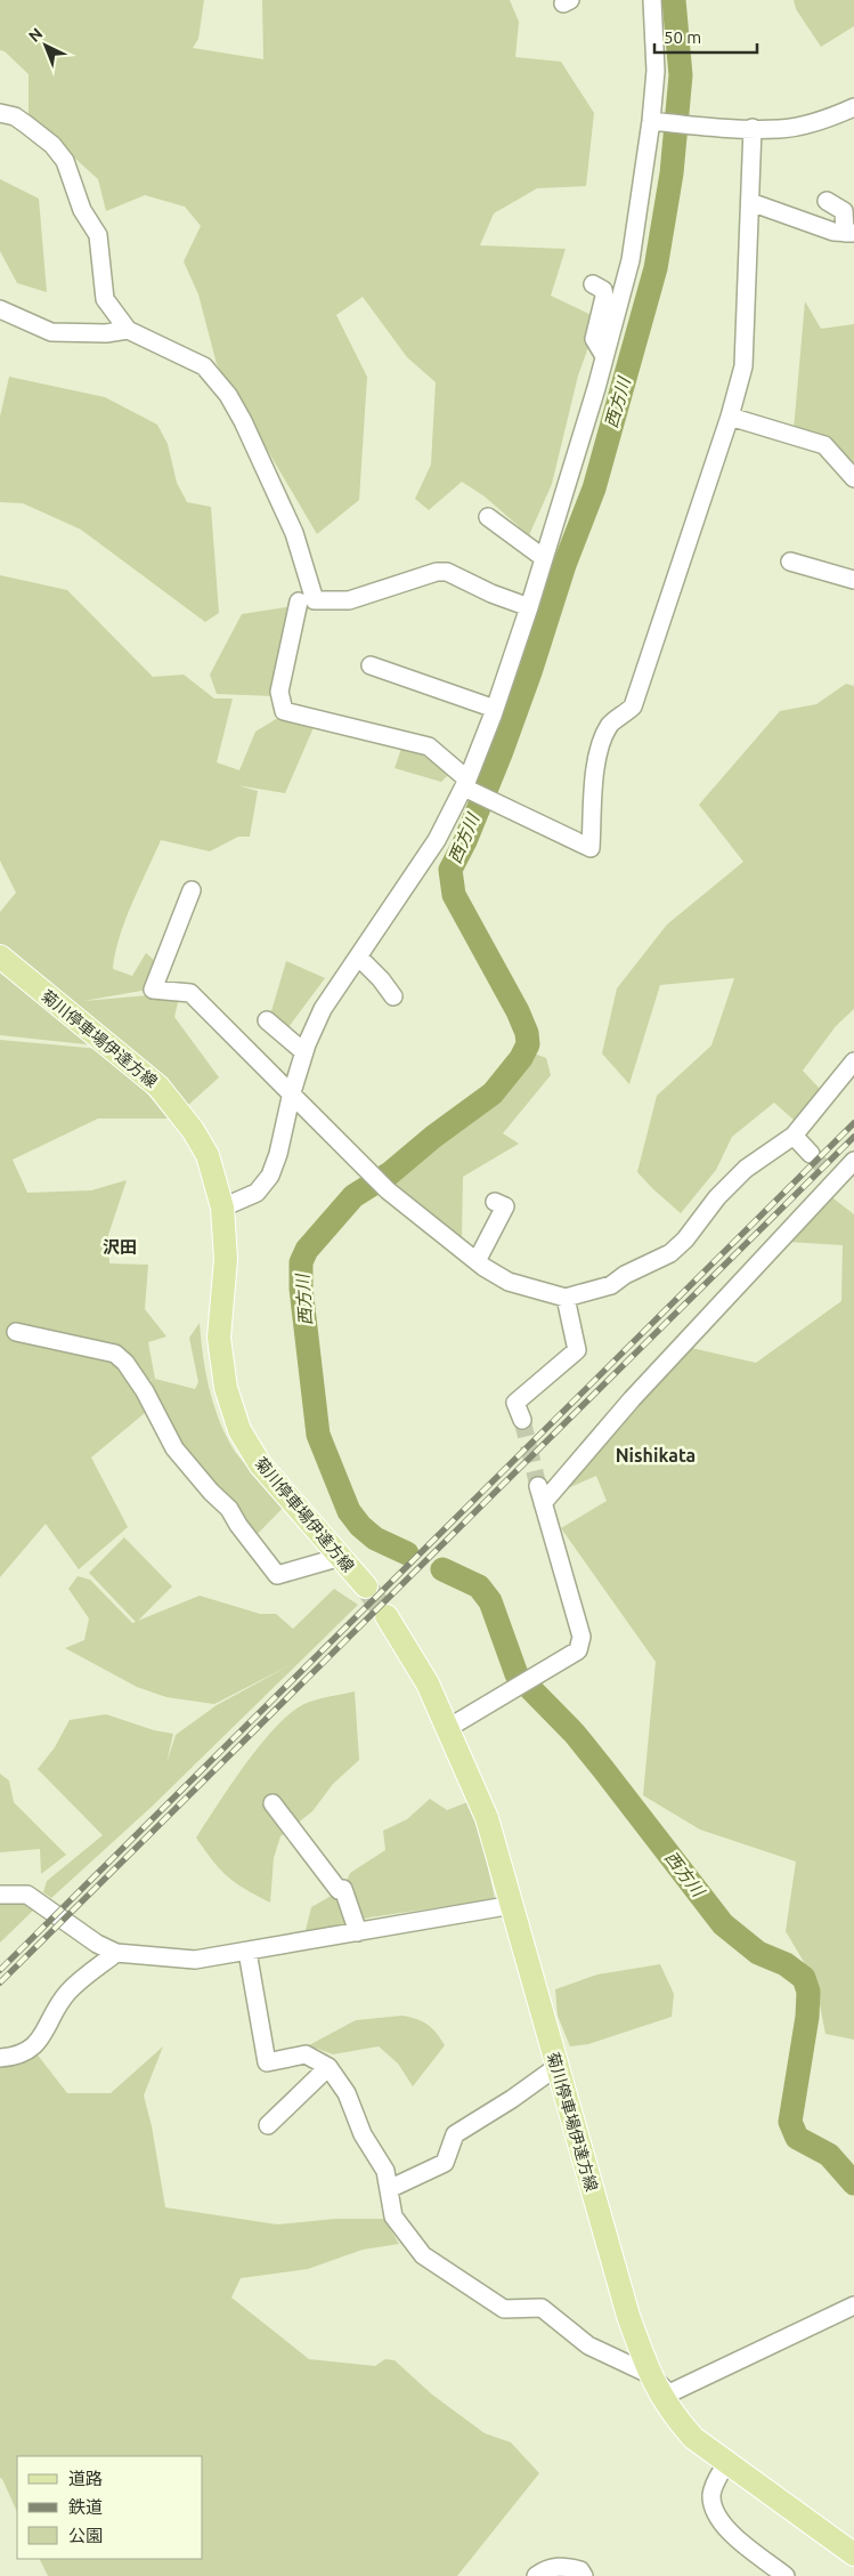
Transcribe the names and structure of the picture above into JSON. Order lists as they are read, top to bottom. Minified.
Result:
{"streets":{"main road":["菊川停車場伊達方線"]},"districts":["沢田","Nishikata"],"water":["西方川"],"legend":["道路","鉄道","公園"],"scale_bar":"50 m","north":"top left"}
